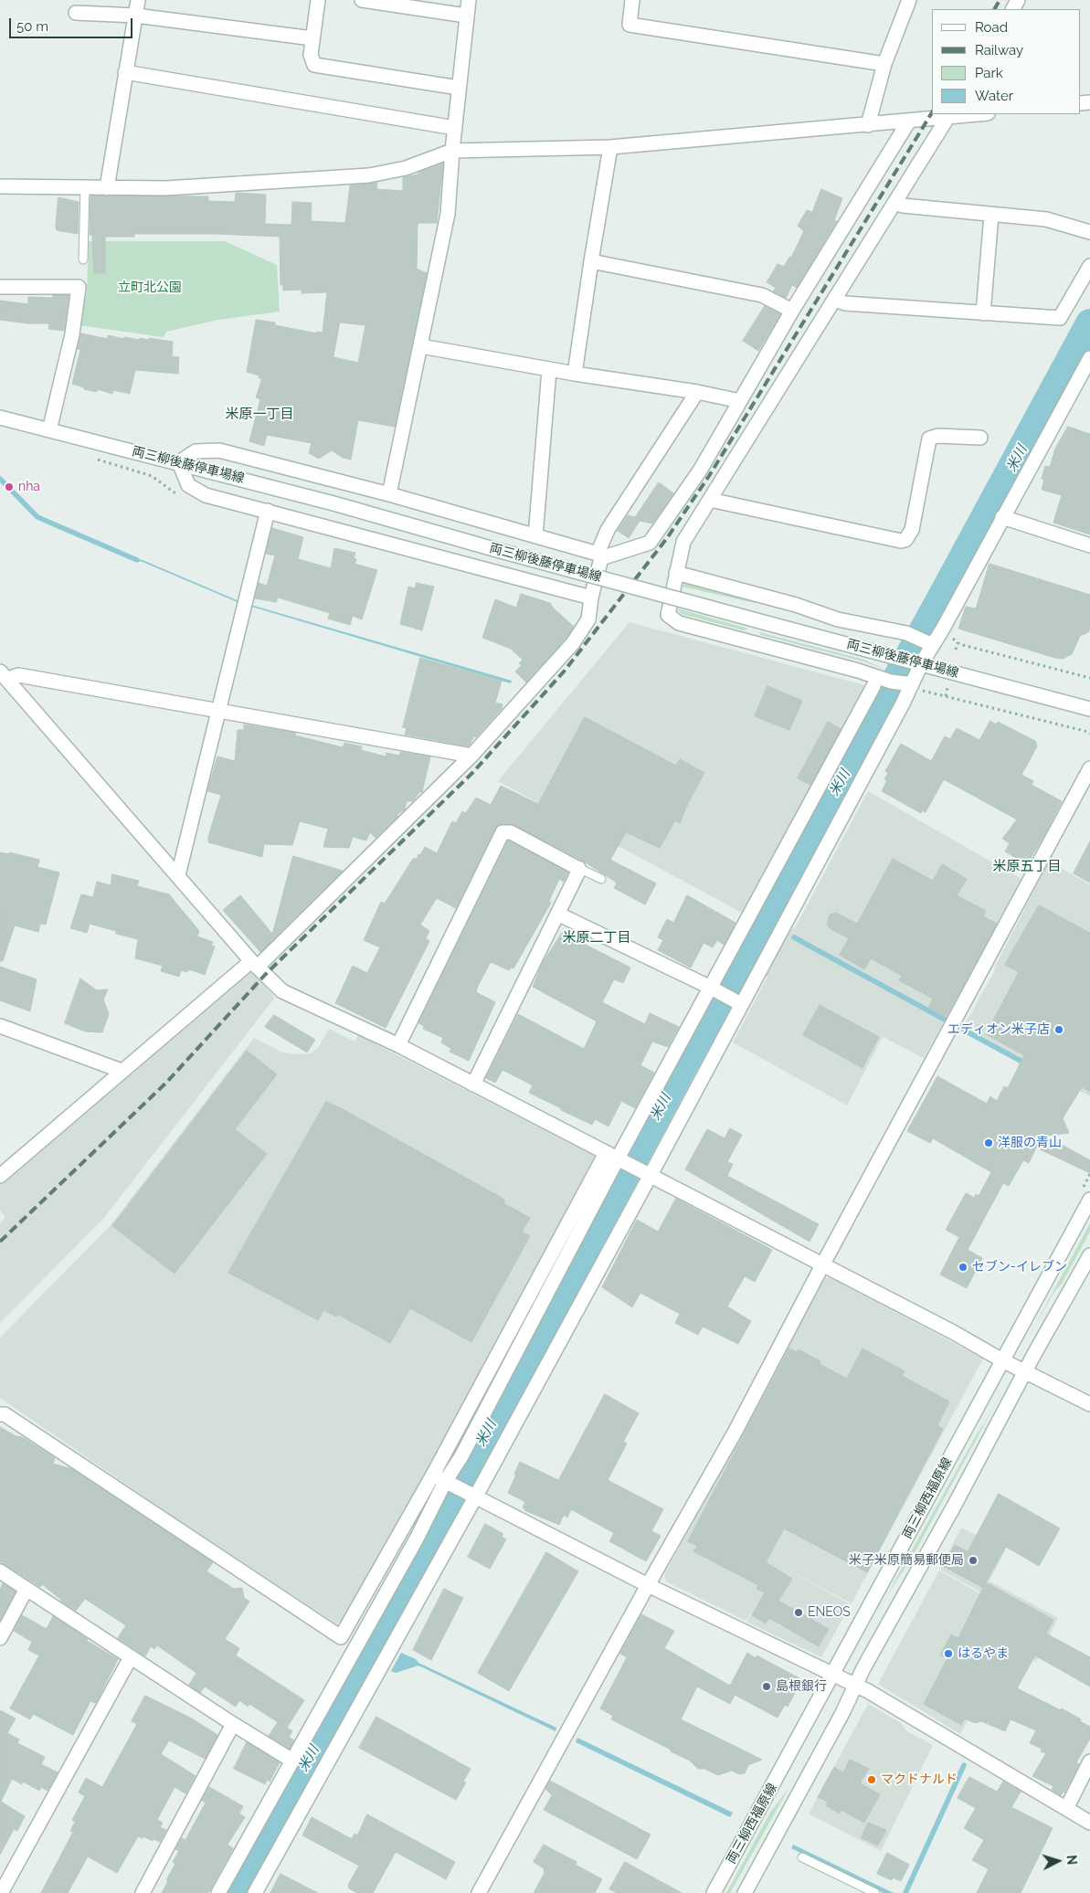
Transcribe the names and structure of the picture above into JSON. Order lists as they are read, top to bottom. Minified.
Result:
{"streets":{"street":["両三柳後藤停車場線","両三柳西福原線"]},"districts":["米原一丁目","米原五丁目","米原二丁目"],"water":["米川"],"parks":["立町北公園"],"places":["nha","エディオン米子店","洋服の青山","セブン-イレブン","米子米原簡易郵便局","ENEOS","はるやま","島根銀行","マクドナルド"],"legend":["Road","Railway","Park","Water"],"scale_bar":"50 m","north":"right"}
